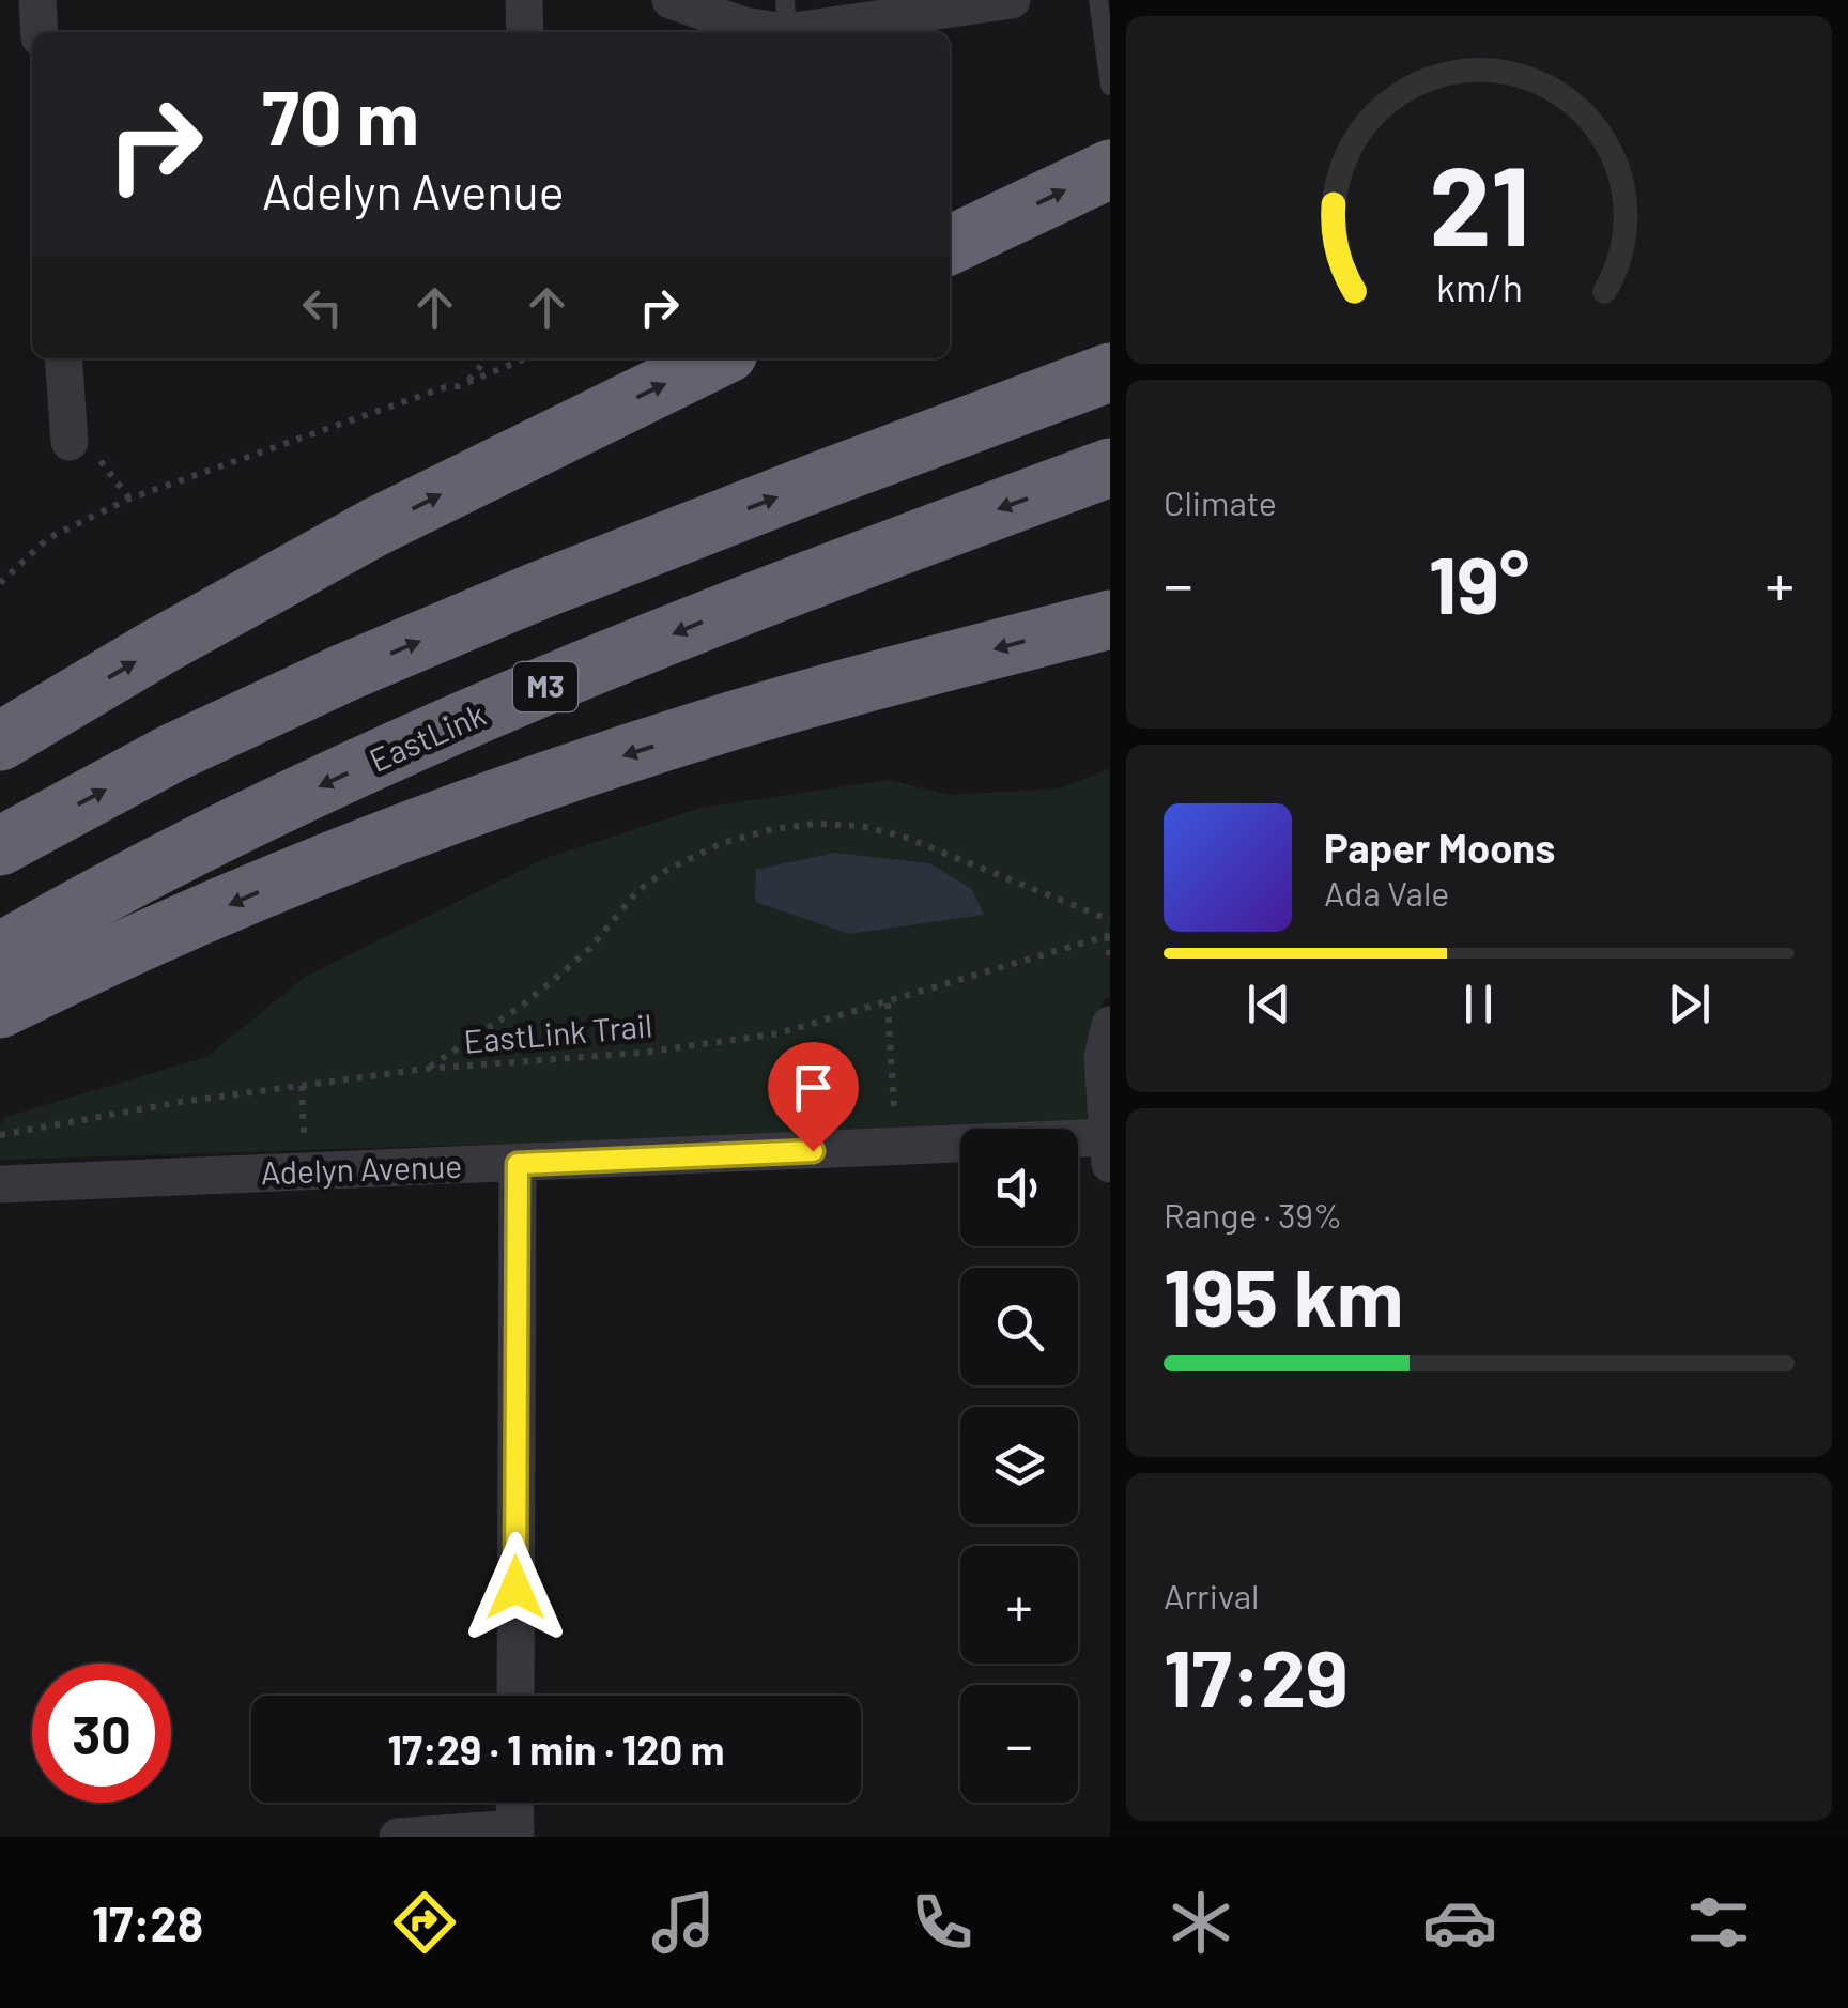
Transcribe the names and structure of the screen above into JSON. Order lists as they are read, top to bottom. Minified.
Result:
{"streets":{"highway":["M3","EastLink"],"street":["Adelyn Avenue"],"path":["EastLink Trail"]},"page":{"turn":["70 m","Adelyn Avenue"],"tile":["Climate",["Range · 39%","195 km"],["Arrival","17:29"]],"heat":["−","19°","+"],"song":["Paper Moons","Ada Vale"],"map_buttons":["+","−"],"limit":"30","trip":"17:29 · 1 min · 120 m","tabs":"17:28","gauge":["21","km/h"]}}
